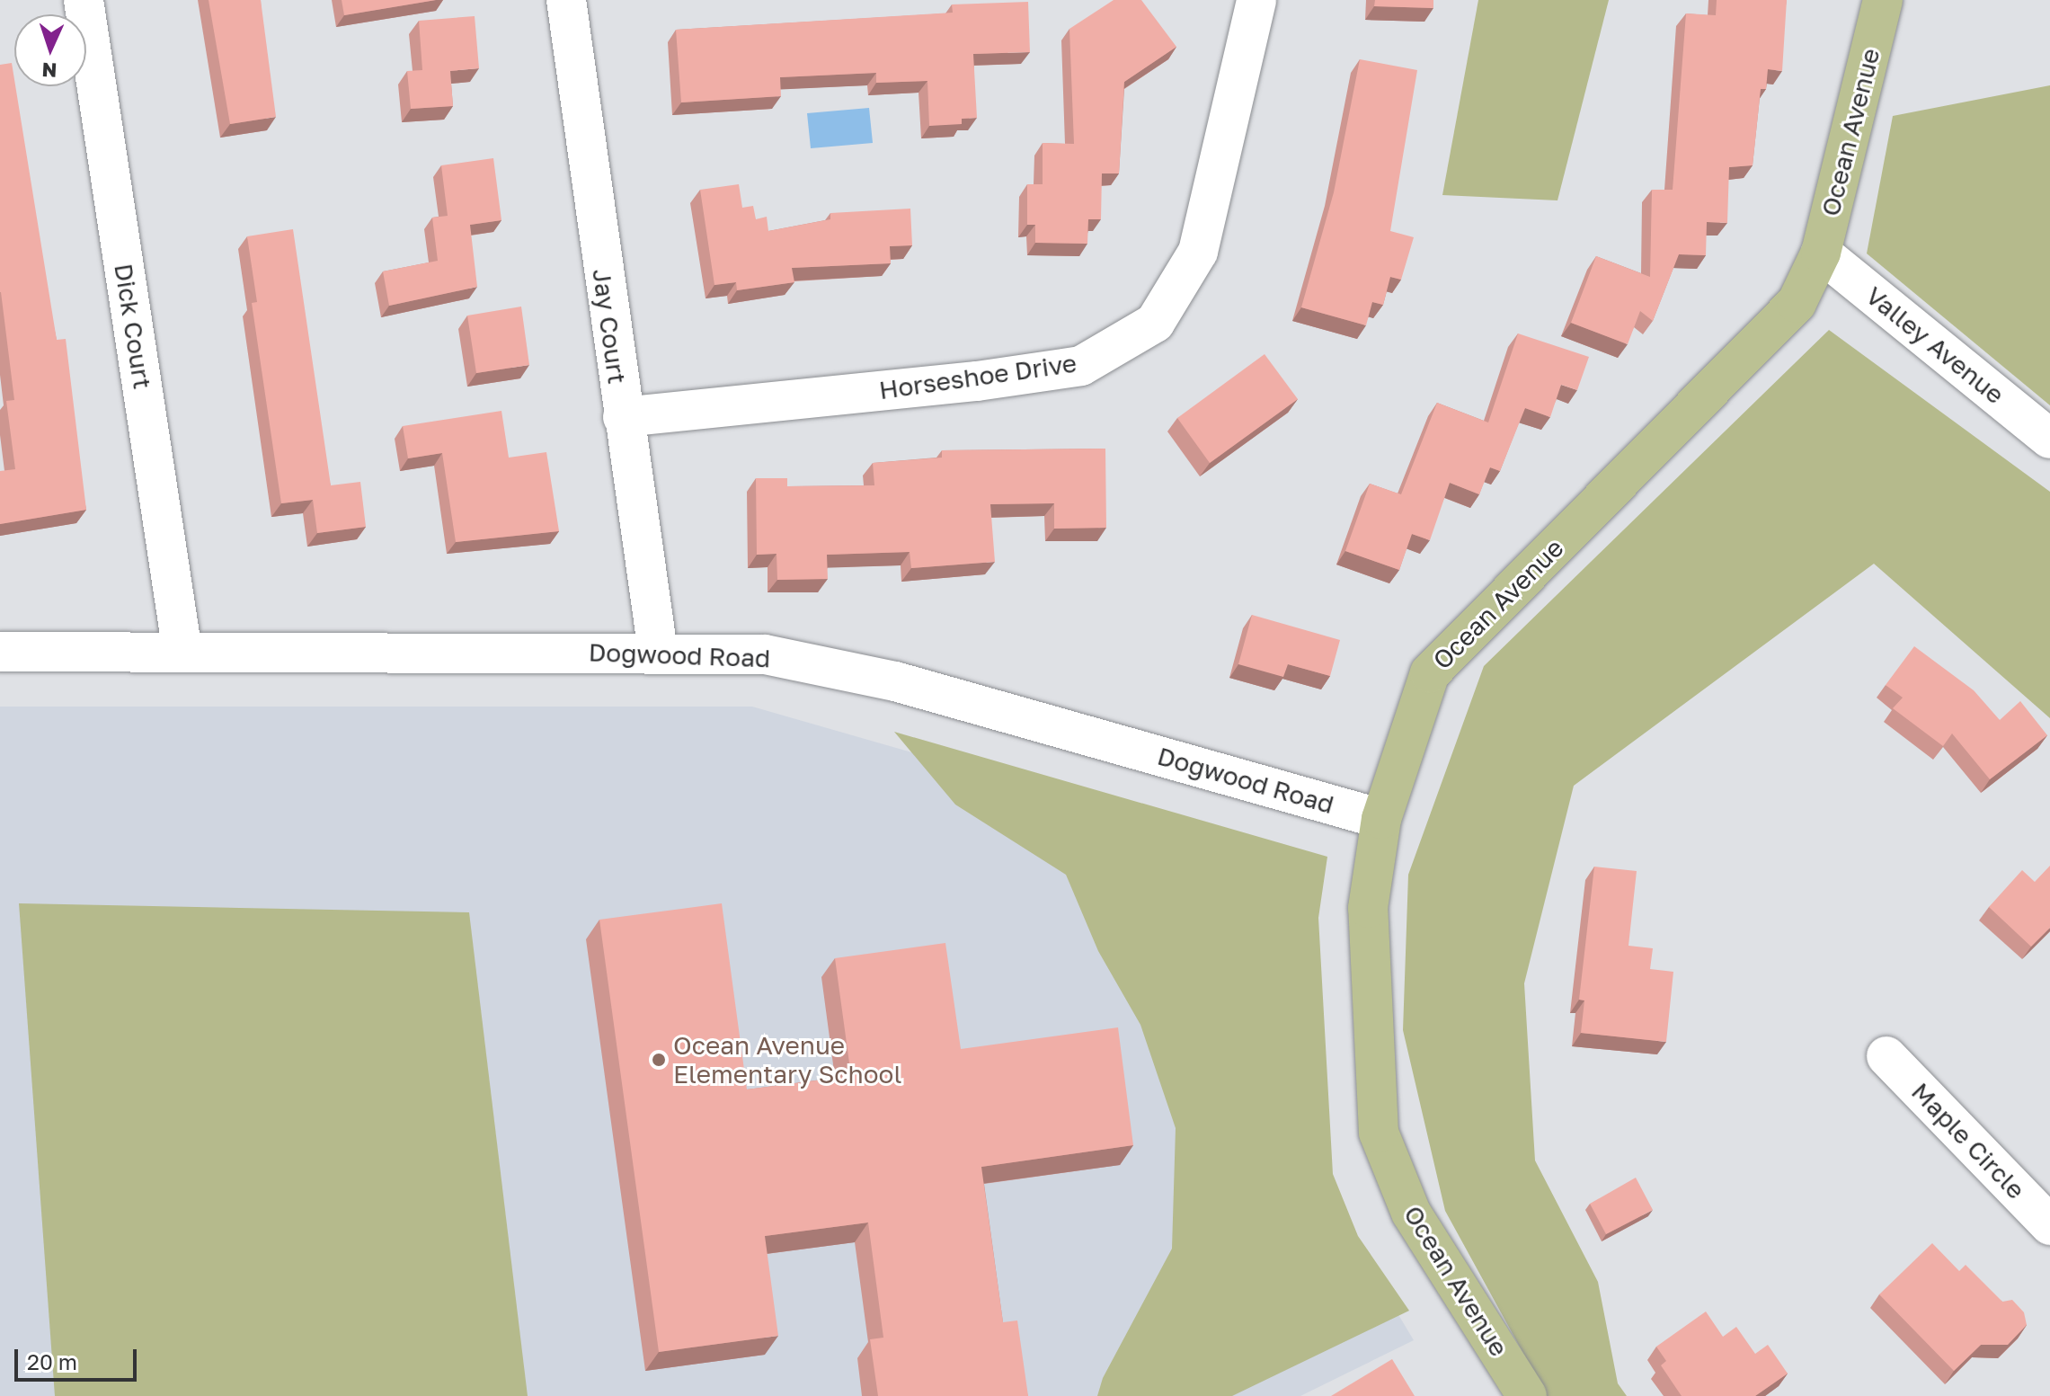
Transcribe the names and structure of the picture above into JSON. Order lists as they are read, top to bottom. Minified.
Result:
{"streets":{"main road":["Ocean Avenue"],"street":["Dick Court","Jay Court","Valley Avenue","Horseshoe Drive","Dogwood Road","Maple Circle"]},"crossings":[["Ocean Avenue","Valley Avenue"],["Ocean Avenue","Dogwood Road"],["Dick Court","Dogwood Road"],["Jay Court","Horseshoe Drive"],["Jay Court","Dogwood Road"]],"places":["Ocean Avenue Elementary School"],"scale_bar":"20 m","north":"bottom"}
